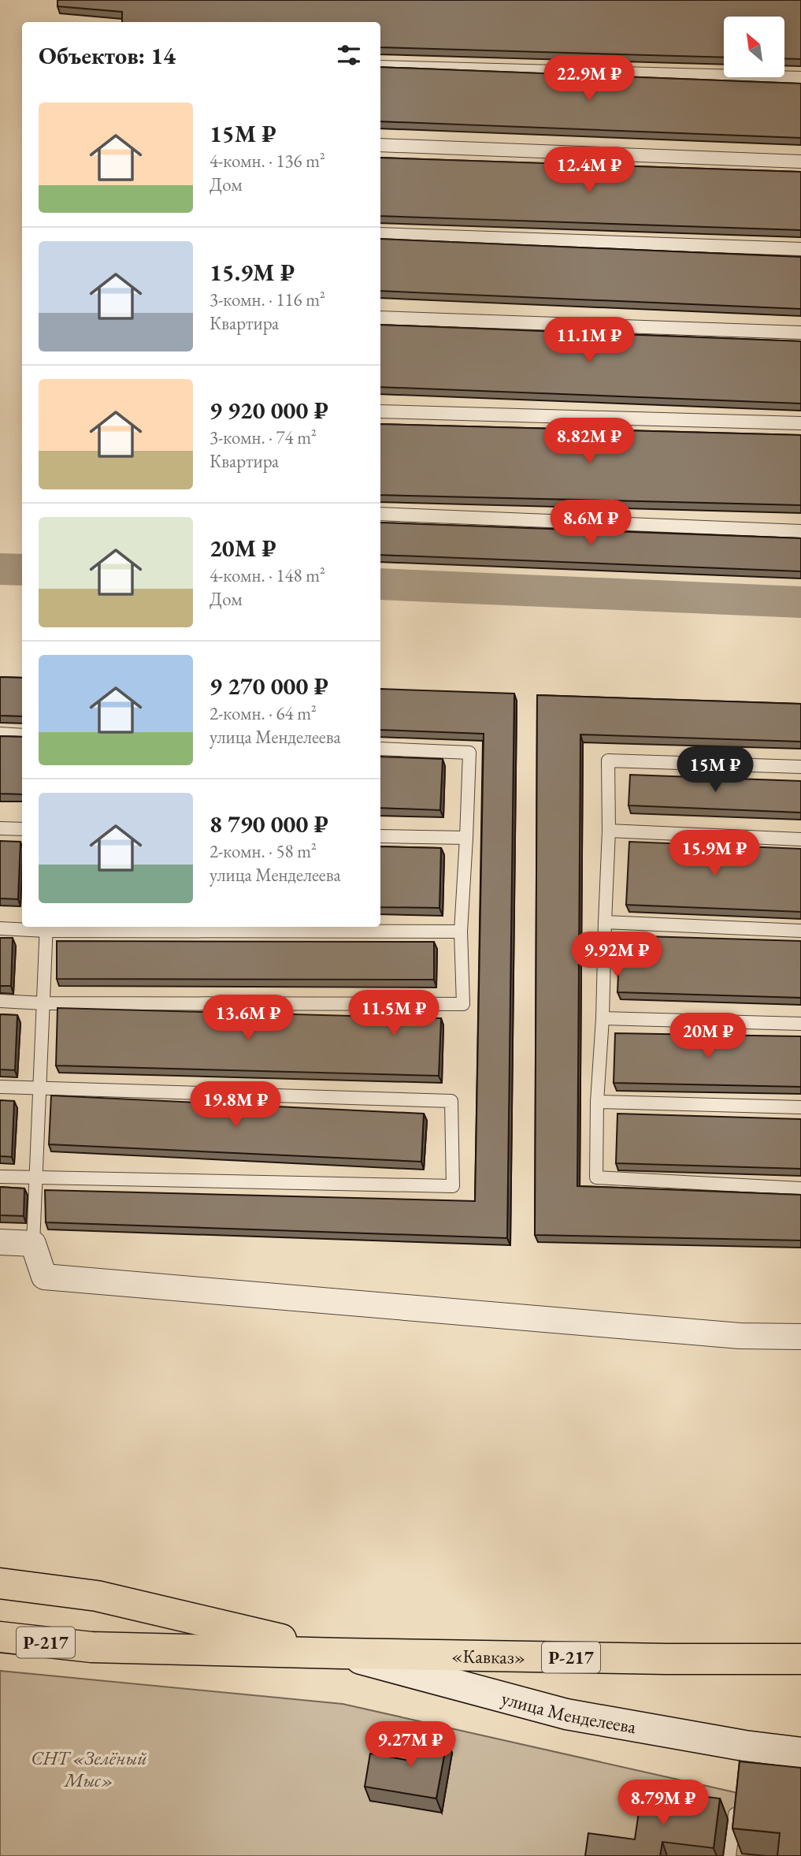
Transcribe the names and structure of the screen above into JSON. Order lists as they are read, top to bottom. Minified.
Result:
{"streets":{"highway":["Р-217","«Кавказ»"],"main road":["улица Менделеева"]},"crossings":[["«Кавказ»","улица Менделеева"]],"parks":["СНТ «Зелёный Мыс»"],"north":"top left","page":{"heading":"Объектов: 14","price":["22.9M ₽","12.4M ₽","11.1M ₽","8.82M ₽","8.6M ₽","15M ₽","15.9M ₽","9.92M ₽","11.5M ₽","13.6M ₽","20M ₽","19.8M ₽","9.27M ₽","8.79M ₽"],"list":[{"name":"15M ₽","note":"4-комн. · 136 m² · Дом"},{"name":"15.9M ₽","note":"3-комн. · 116 m² · Квартира"},{"name":"9 920 000 ₽","note":"3-комн. · 74 m² · Квартира"},{"name":"20M ₽","note":"4-комн. · 148 m² · Дом"},{"name":"9 270 000 ₽","note":"2-комн. · 64 m² · улица Менделеева"},{"name":"8 790 000 ₽","note":"2-комн. · 58 m² · улица Менделеева"}]}}
